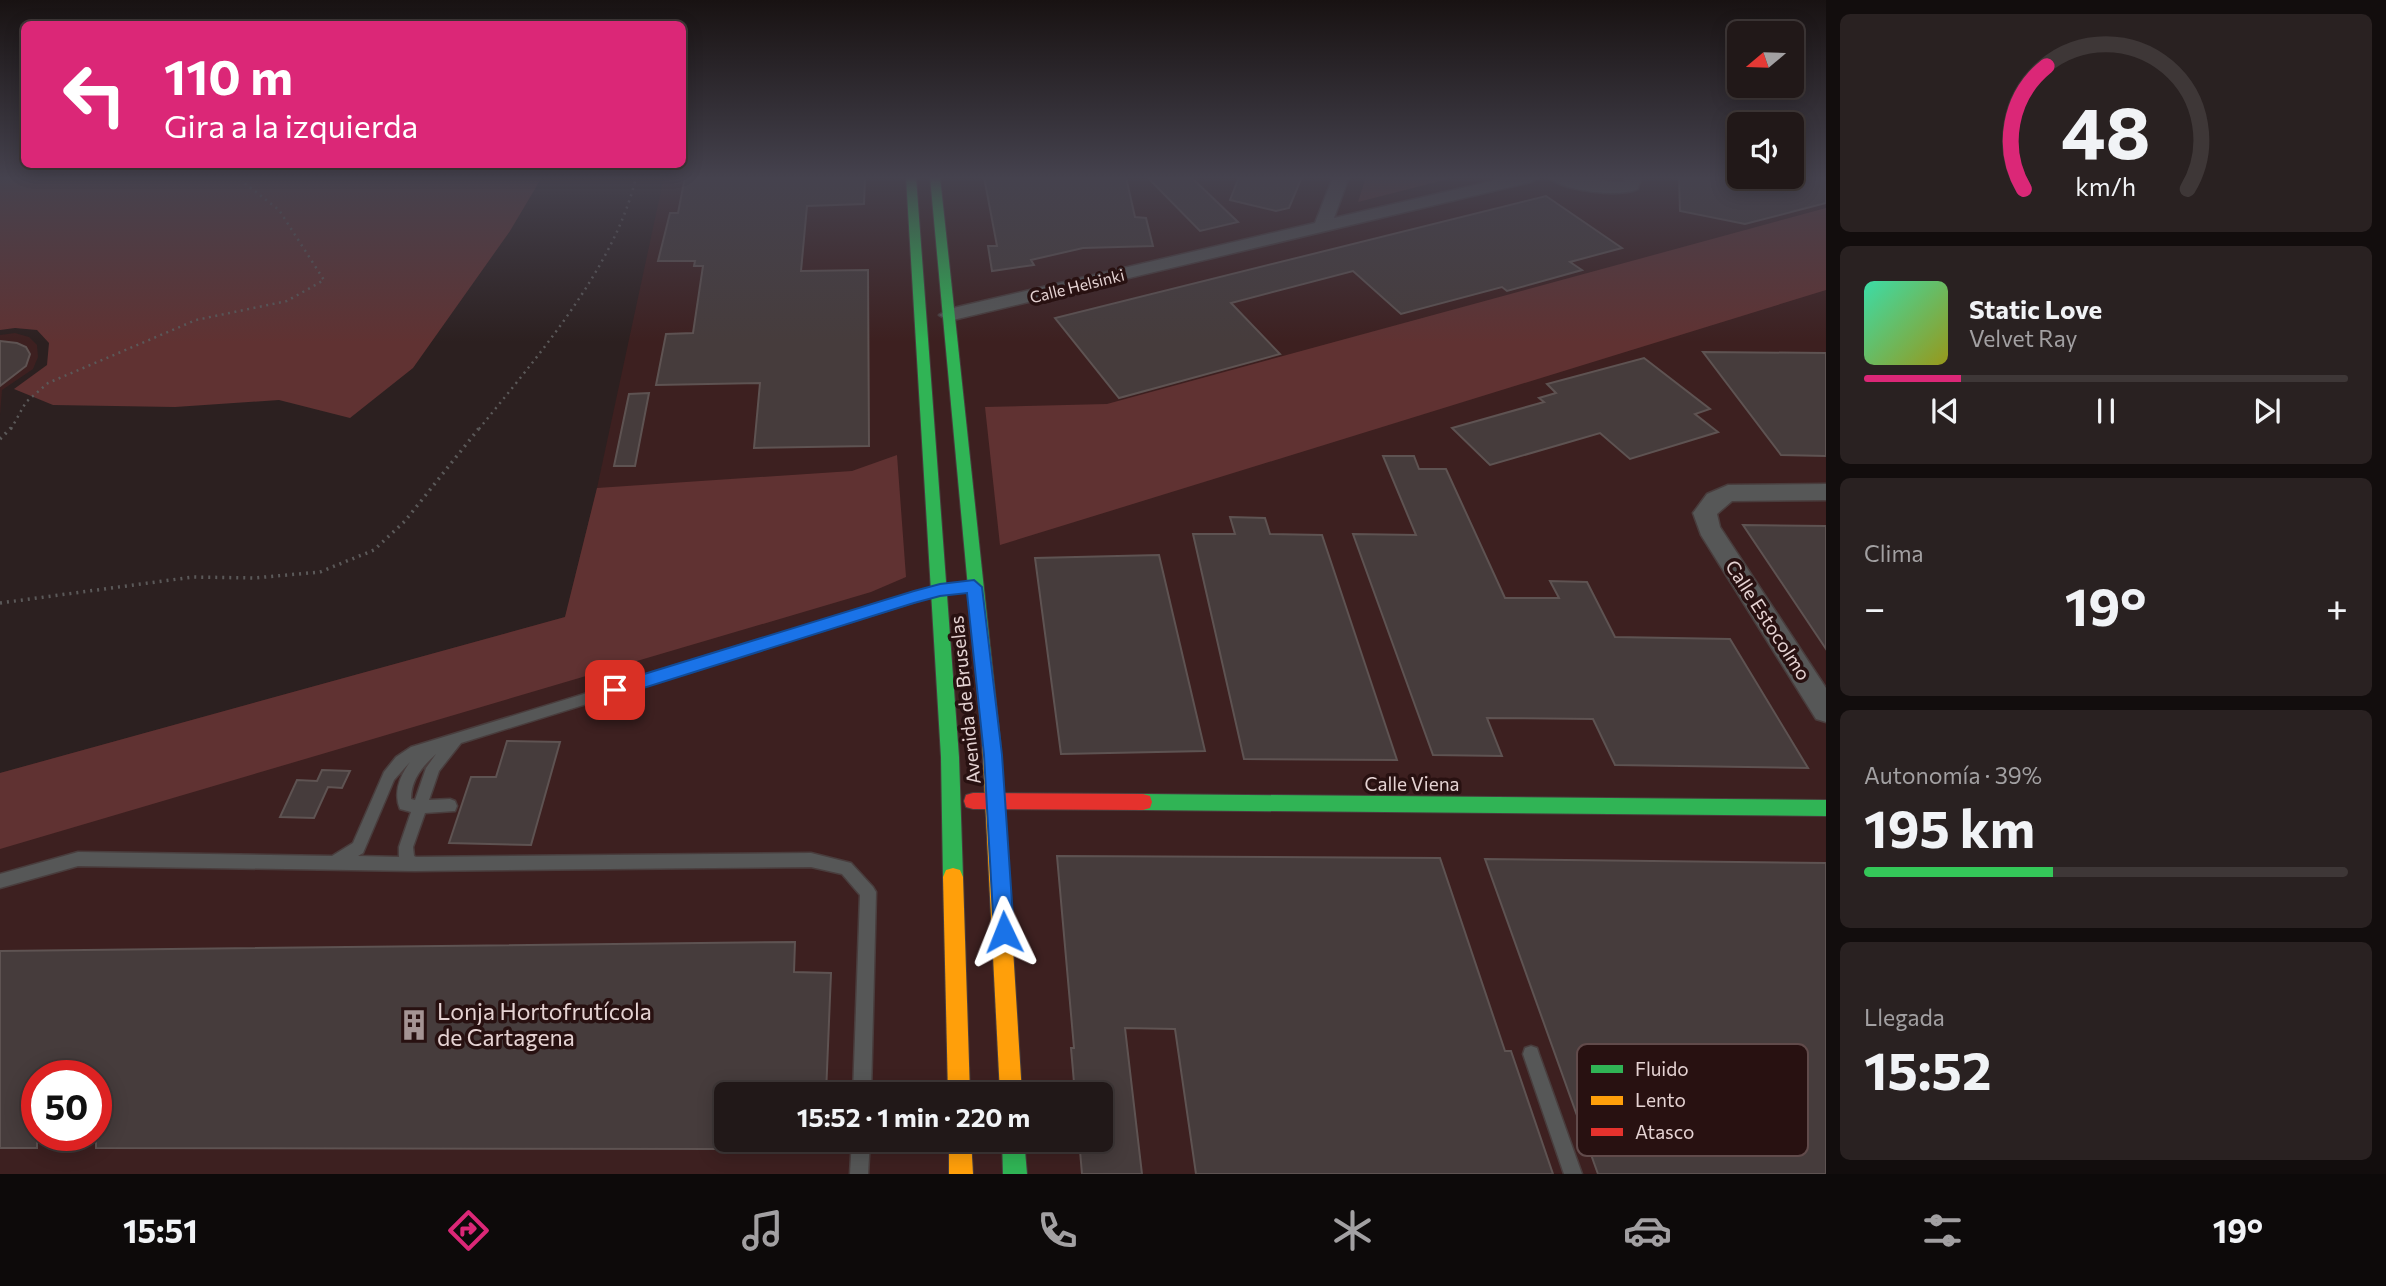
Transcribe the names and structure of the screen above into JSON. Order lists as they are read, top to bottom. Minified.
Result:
{"streets":{"main road":["Avenida de Bruselas","Calle Viena"],"street":["Calle Helsinki","Calle Estocolmo"]},"crossings":[["Calle Helsinki","Avenida de Bruselas"],["Avenida de Bruselas","Calle Viena"]],"places":{"building":["Lonja Hortofrutícola de Cartagena"]},"legend":["Fluido","Lento","Atasco"],"north":"left","page":{"turn":["110 m","Gira a la izquierda"],"song":["Static Love","Velvet Ray"],"tile":["Clima",["Autonomía · 39%","195 km"],["Llegada","15:52"]],"heat":["−","19°","+"],"limit":"50","trip":"15:52 · 1 min · 220 m","tabs":["15:51","19°"],"gauge":["48","km/h"]}}
